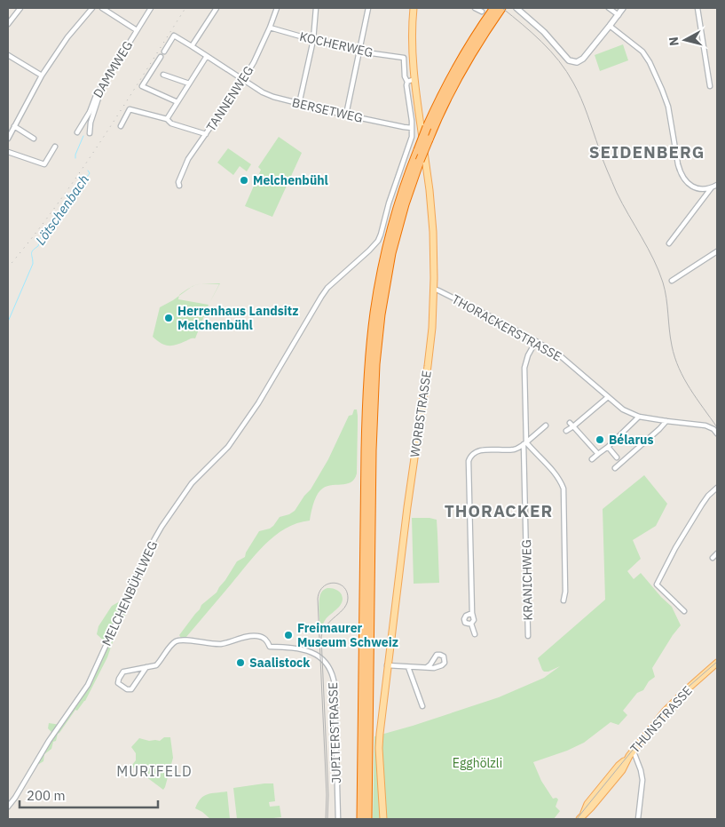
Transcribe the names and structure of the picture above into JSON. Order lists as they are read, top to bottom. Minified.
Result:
{"streets":{"main road":["WORBSTRASSE","THUNSTRASSE"],"street":["KOCHERWEG","DAMMWEG","TANNENWEG","BERSETWEG","THORACKERSTRASSE","KRANICHWEG","MELCHENBÜHLWEG","JUPITERSTRASSE"]},"crossings":[["KOCHERWEG","TANNENWEG"],["TANNENWEG","BERSETWEG"],["BERSETWEG","MELCHENBÜHLWEG"],["THORACKERSTRASSE","WORBSTRASSE"],["THORACKERSTRASSE","KRANICHWEG"]],"districts":["SEIDENBERG","THORACKER","MURIFELD"],"water":["Lötschenbach"],"parks":["Egghölzli"],"places":["Melchenbühl","Herrenhaus Landsitz Melchenbühl","Bélarus","Freimaurer Museum Schweiz","Saalistock"],"scale_bar":"200 m","north":"left"}
